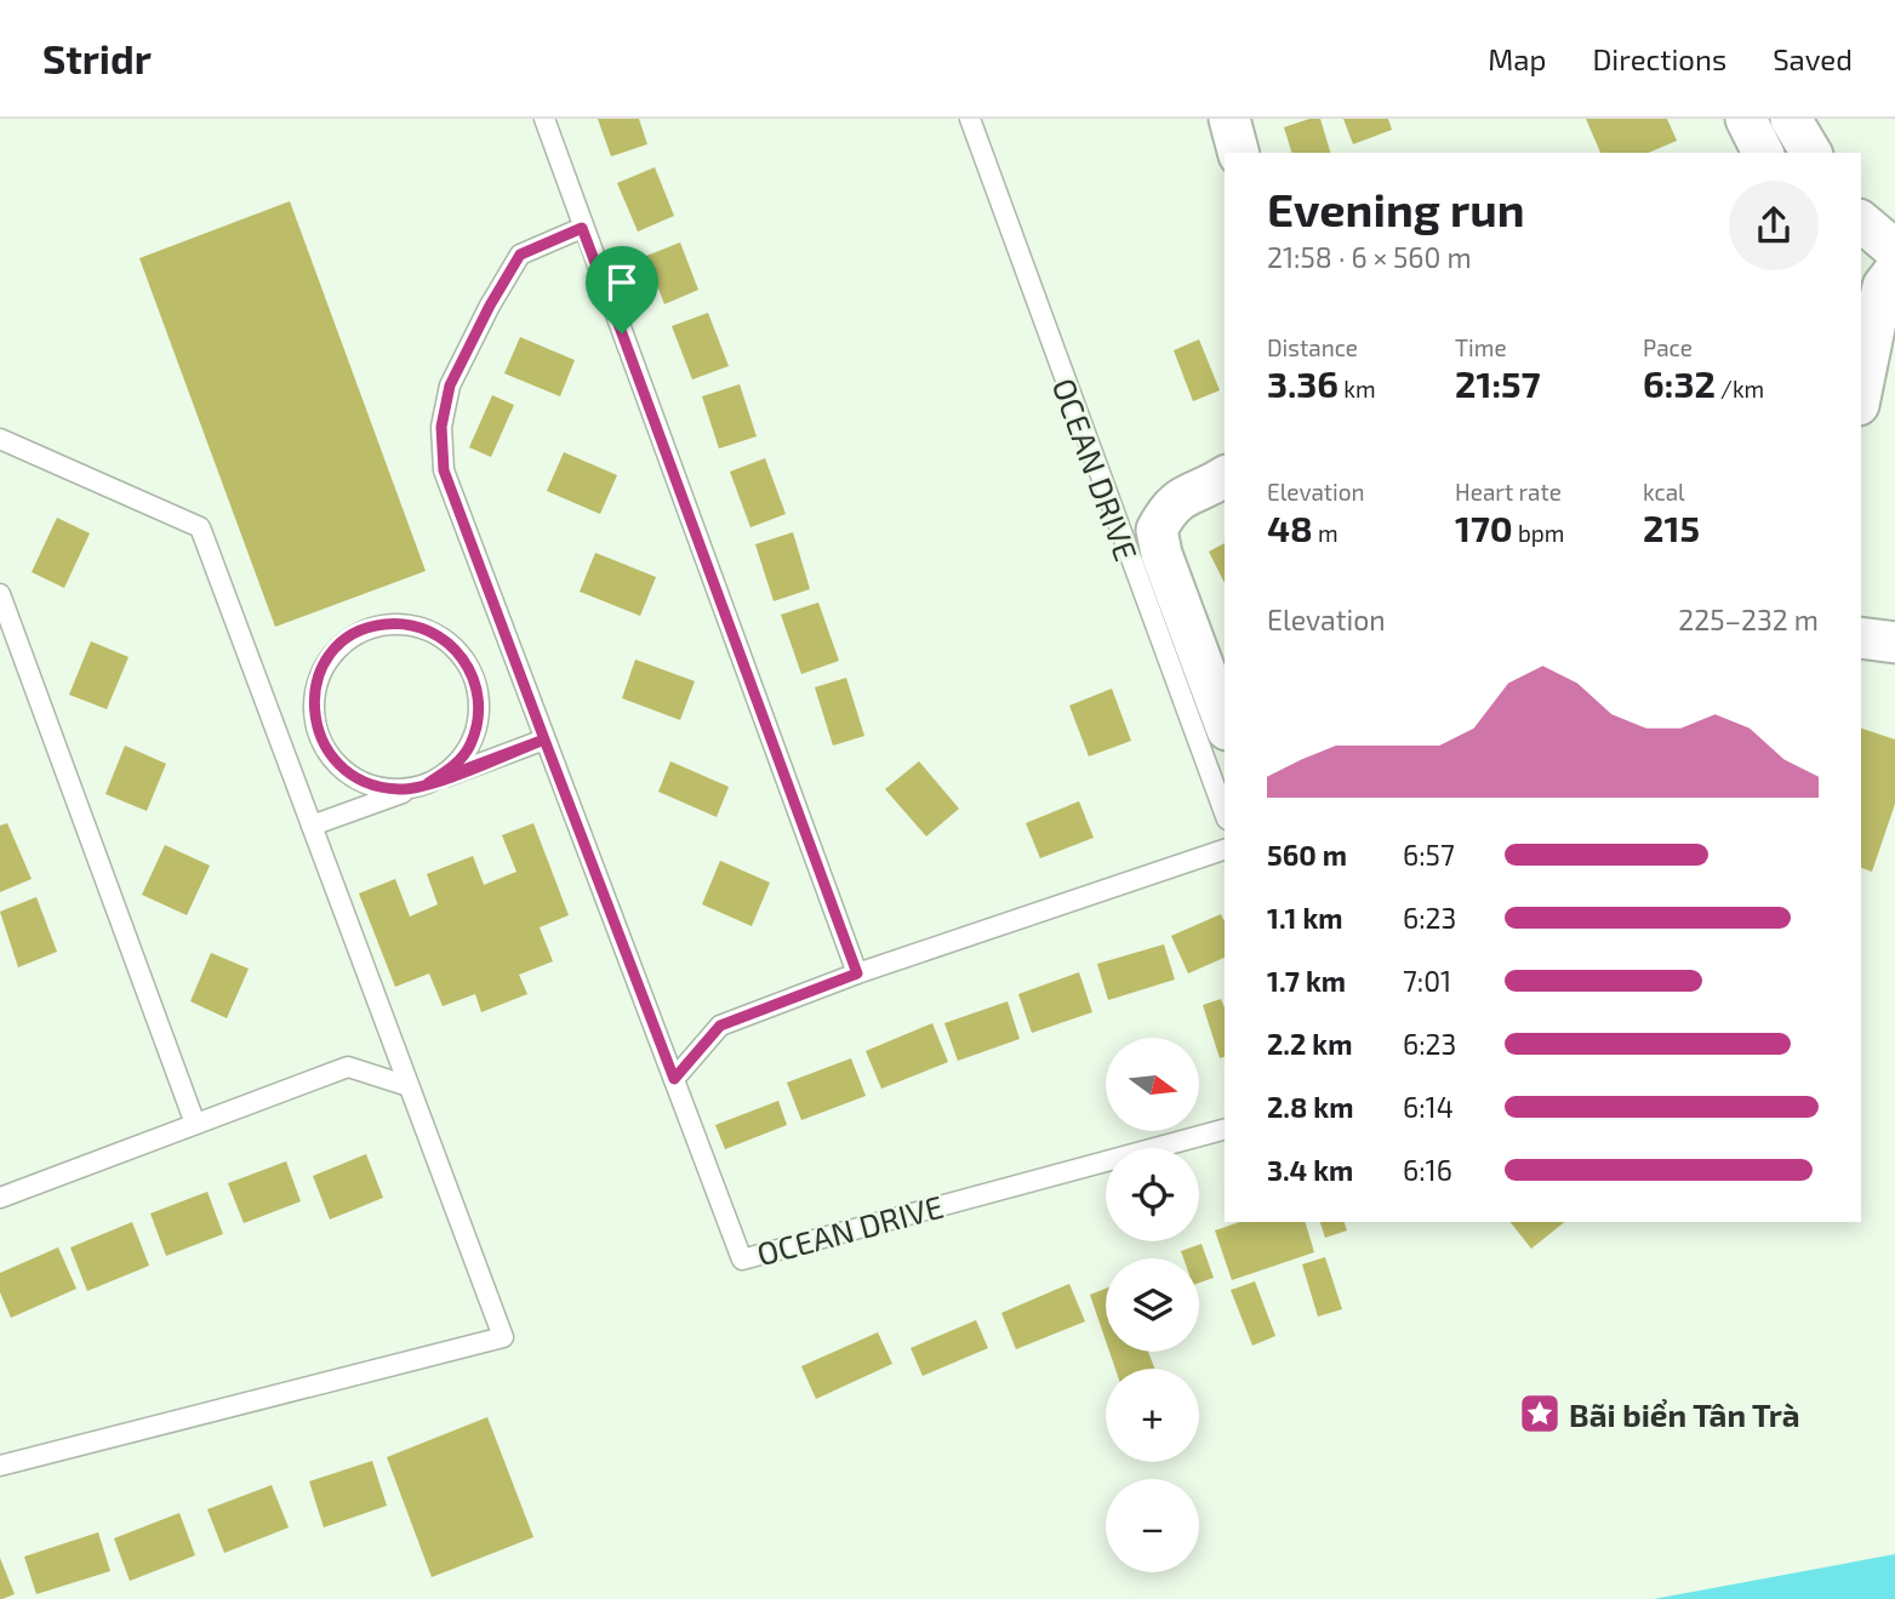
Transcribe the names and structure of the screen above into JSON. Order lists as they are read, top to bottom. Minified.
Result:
{"streets":{"street":["OCEAN DRIVE"]},"places":{"place":["Bãi biển Tân Trà"]},"north":"right","page":{"header":"Stridr","nav":["Map","Directions","Saved"],"heading":["Evening run","21:58 · 6 × 560 m"],"stats":[["Distance","3.36 km"],["Time","21:57"],["Pace","6:32 /km"],["Elevation","48 m"],["Heart rate","170 bpm"],["kcal","215"]],"chart":["Elevation","225–232 m"],"list":[{"name":"560 m","note":"6:57"},{"name":"1.1 km","note":"6:23"},{"name":"1.7 km","note":"7:01"},{"name":"2.2 km","note":"6:23"},{"name":"2.8 km","note":"6:14"},{"name":"3.4 km","note":"6:16"}],"map_buttons":["+","−"]}}
